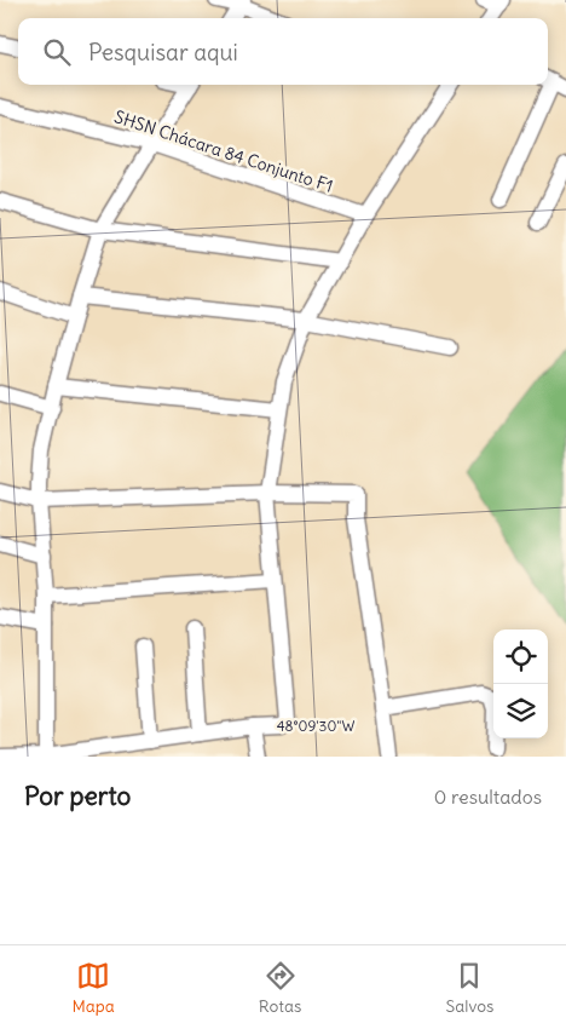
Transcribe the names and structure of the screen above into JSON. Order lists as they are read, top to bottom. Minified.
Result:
{"streets":{"street":["SHSN Chácara 84 Conjunto F1"]},"page":{"search":"Pesquisar aqui","heading":["Por perto","0 resultados"],"nav":["Mapa","Rotas","Salvos"]},"coordinates":["48°09'30\"W"]}
